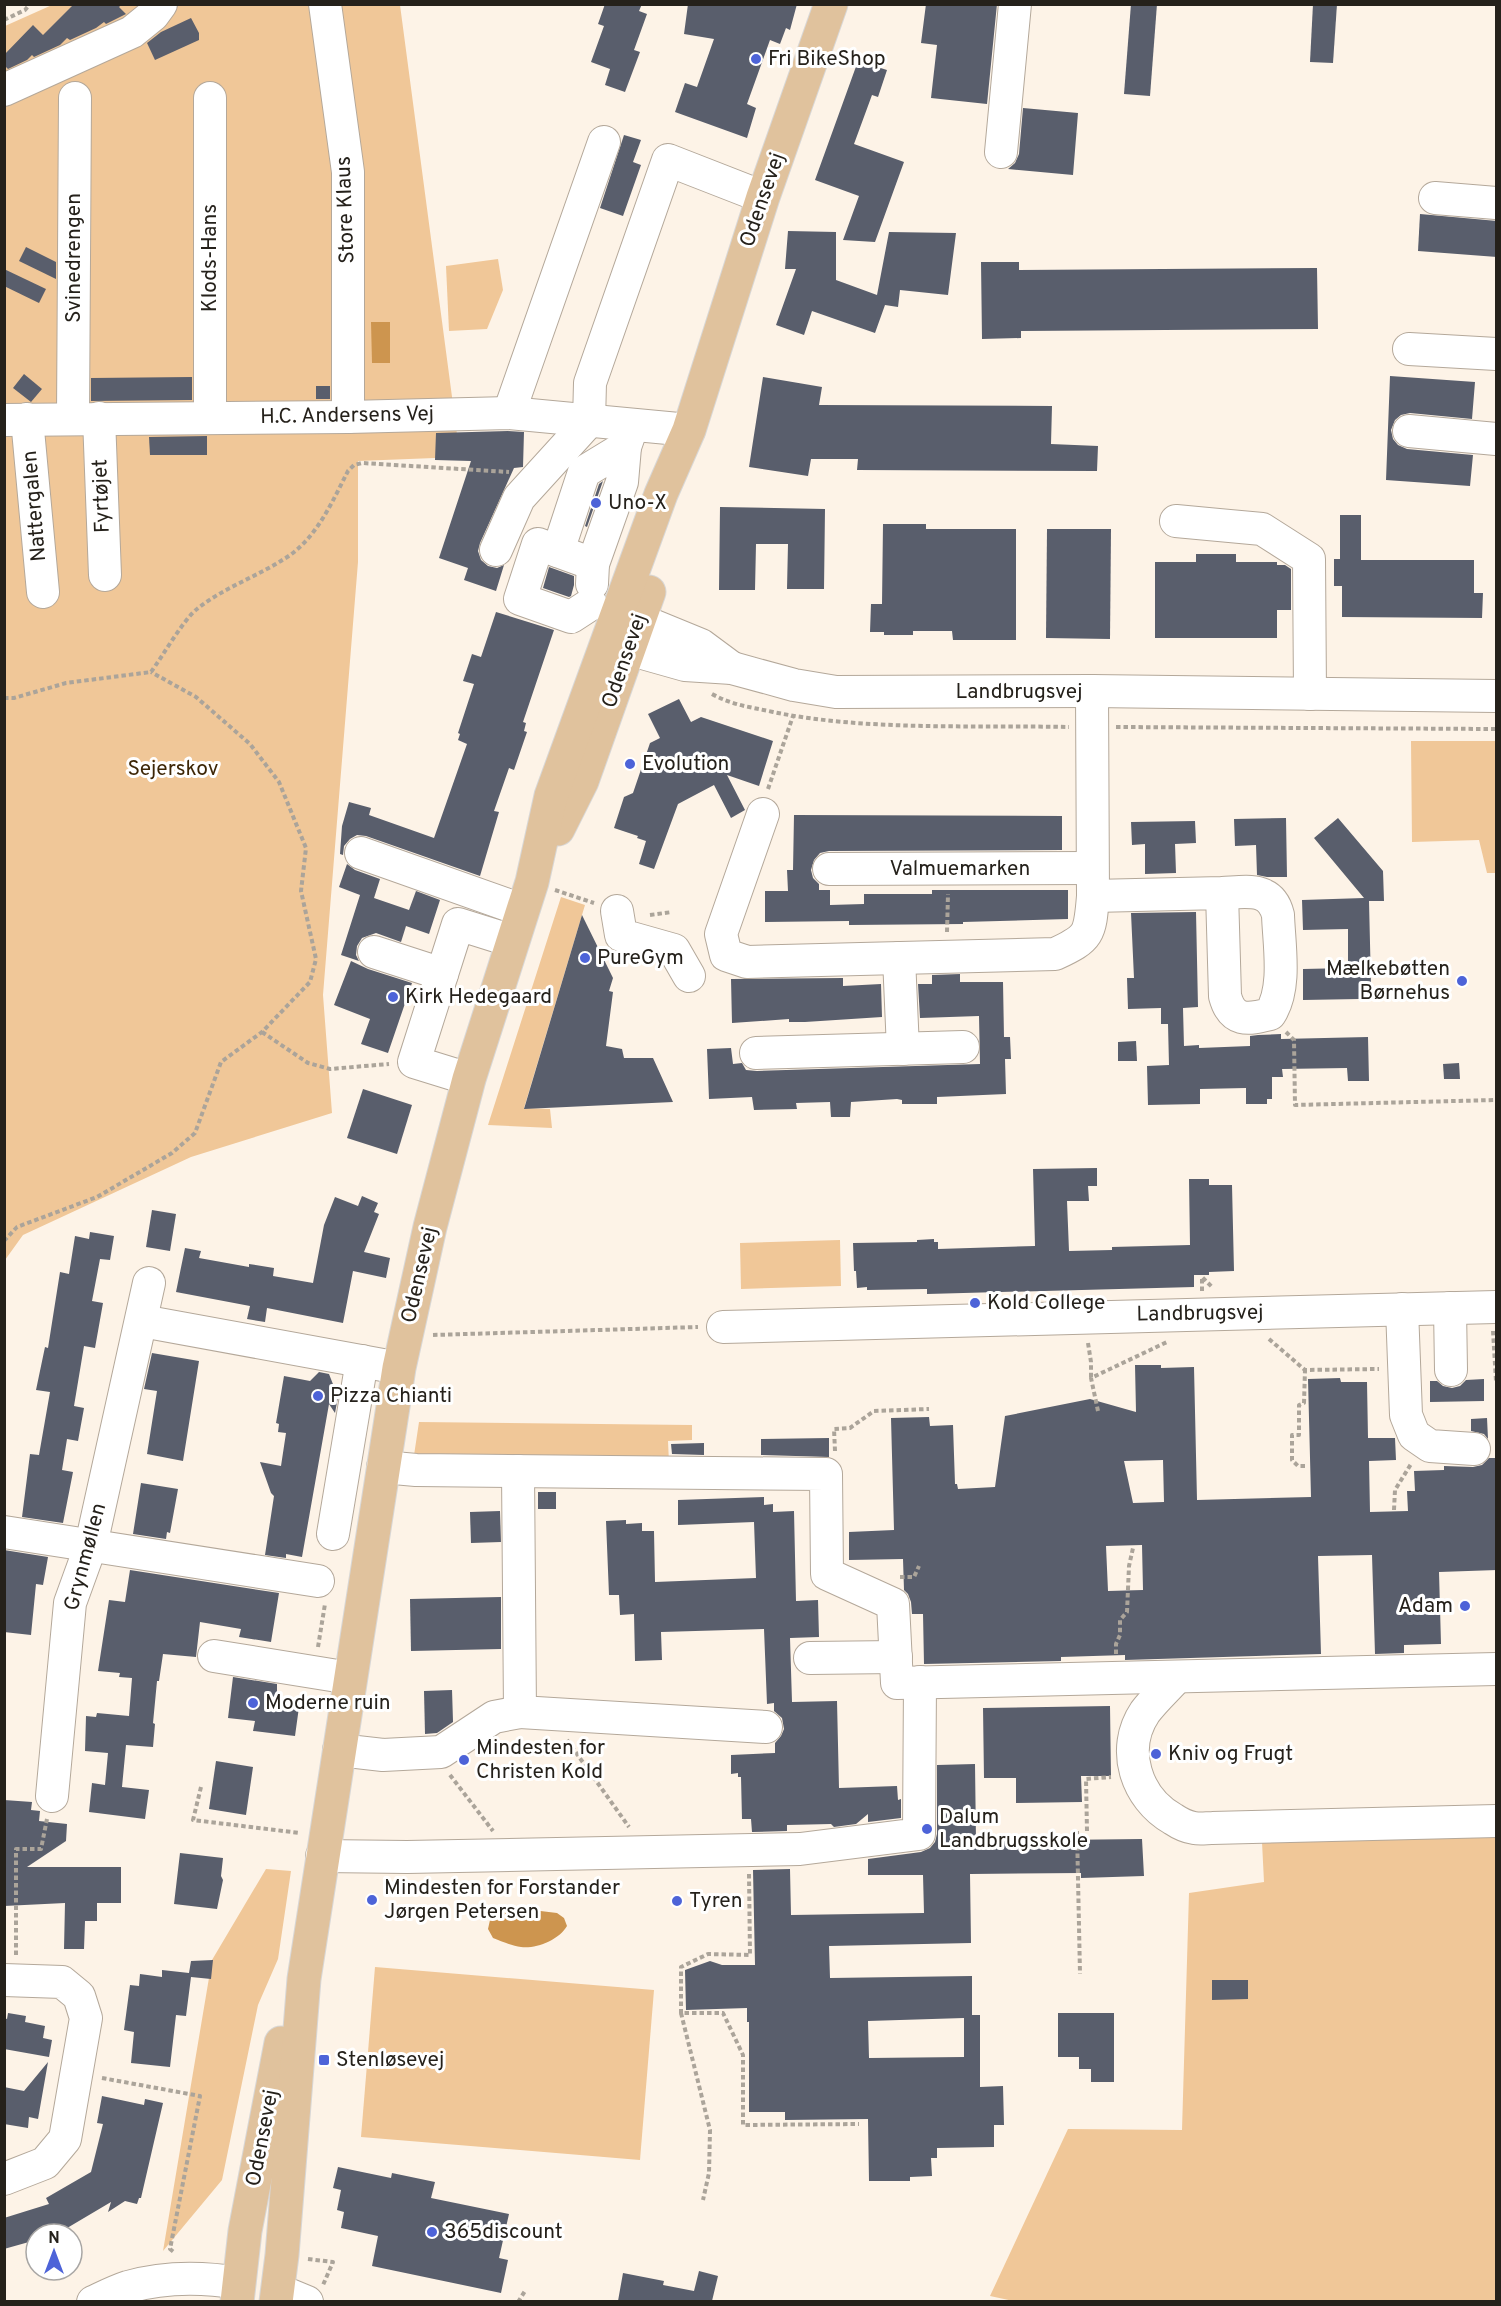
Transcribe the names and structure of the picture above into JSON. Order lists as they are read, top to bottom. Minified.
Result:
{"streets":{"main road":["Odensevej"],"street":["Store Klaus","Svinedrengen","Klods-Hans","H.C. Andersens Vej","Fyrtøjet","Nattergalen","Landbrugsvej","Valmuemarken","Grynmøllen"]},"crossings":[["Odensevej","H.C. Andersens Vej"],["Odensevej","Landbrugsvej"],["Store Klaus","H.C. Andersens Vej"],["Svinedrengen","H.C. Andersens Vej"],["Svinedrengen","Fyrtøjet"],["Klods-Hans","H.C. Andersens Vej"],["H.C. Andersens Vej","Fyrtøjet"],["H.C. Andersens Vej","Nattergalen"]],"parks":["Sejerskov"],"places":{"other":["Fri BikeShop","Uno-X","Evolution","PureGym","Mælkebøtten Børnehus","Kirk Hedegaard","Kold College","Pizza Chianti","Adam","Moderne ruin","Kniv og Frugt","Mindesten for Christen Kold","Dalum Landbrugsskole","Mindesten for Forstander Jørgen Petersen","Tyren","365discount"],"transit":["Stenløsevej"]},"north":"top"}
